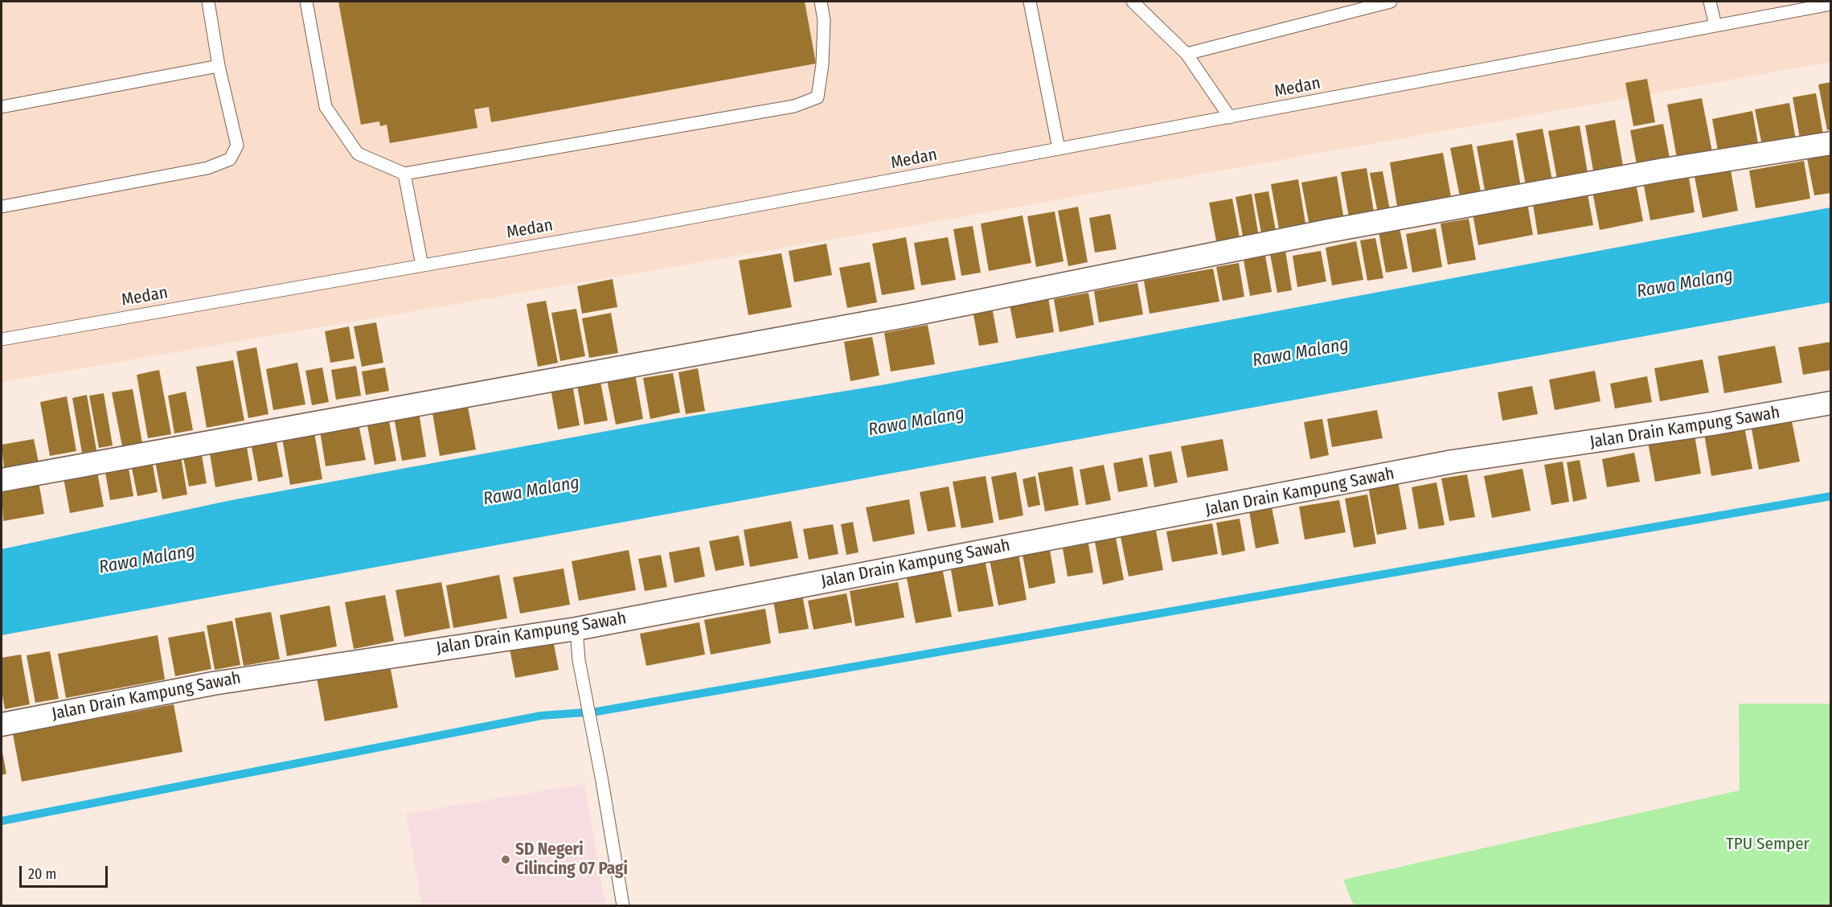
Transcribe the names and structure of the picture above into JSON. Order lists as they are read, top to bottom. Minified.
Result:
{"streets":{"street":["Jalan Drain Kampung Sawah"],"lane":["Medan"]},"water":["Rawa Malang"],"parks":["TPU Semper"],"places":["SD Negeri Cilincing 07 Pagi"],"scale_bar":"20 m"}
